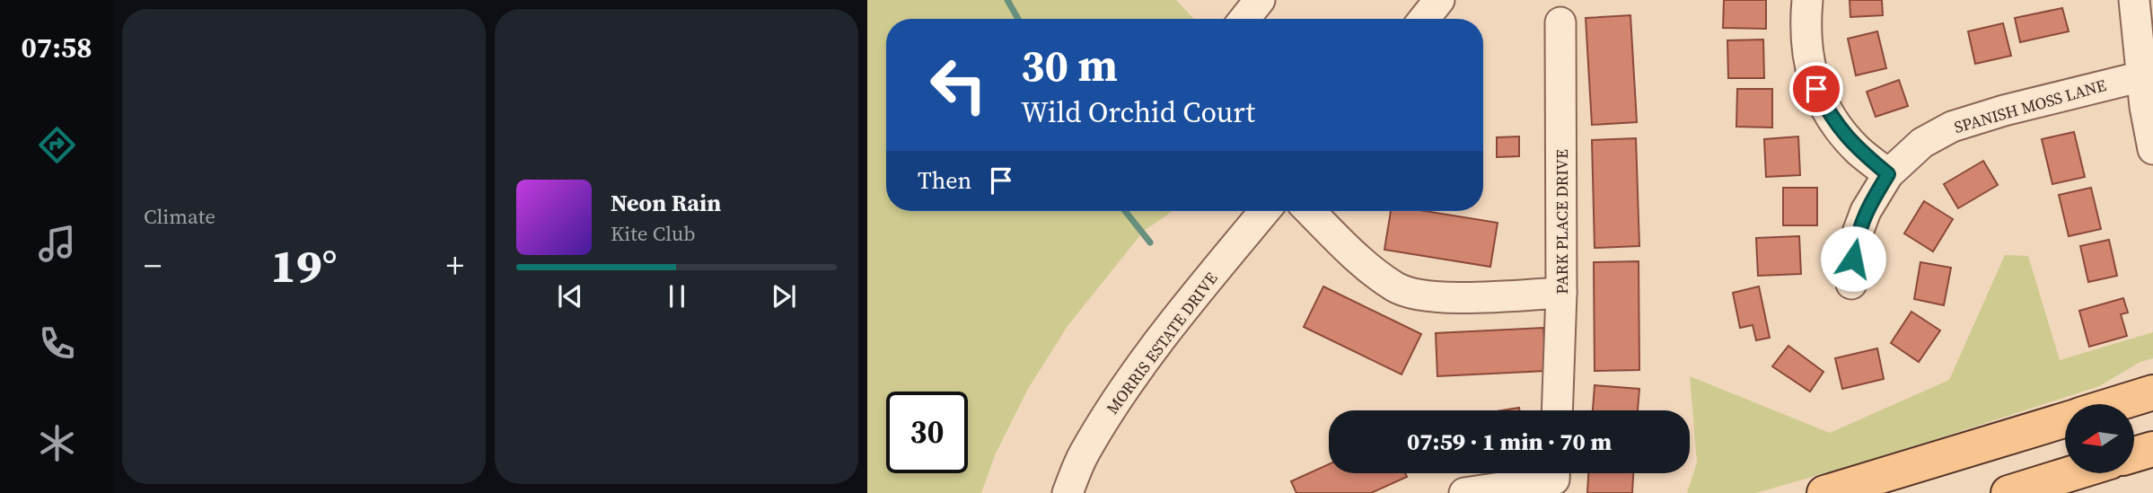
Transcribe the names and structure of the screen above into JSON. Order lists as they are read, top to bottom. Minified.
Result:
{"streets":{"street":["SPANISH MOSS LANE","PARK PLACE DRIVE","MORRIS ESTATE DRIVE"]},"north":"left","page":{"tabs":"07:58","tile":"Climate","turn":["30 m","Wild Orchid Court"],"then":"Then","song":["Neon Rain","Kite Club"],"heat":["−","19°","+"],"limit":"30","trip":"07:59 · 1 min · 70 m"}}
